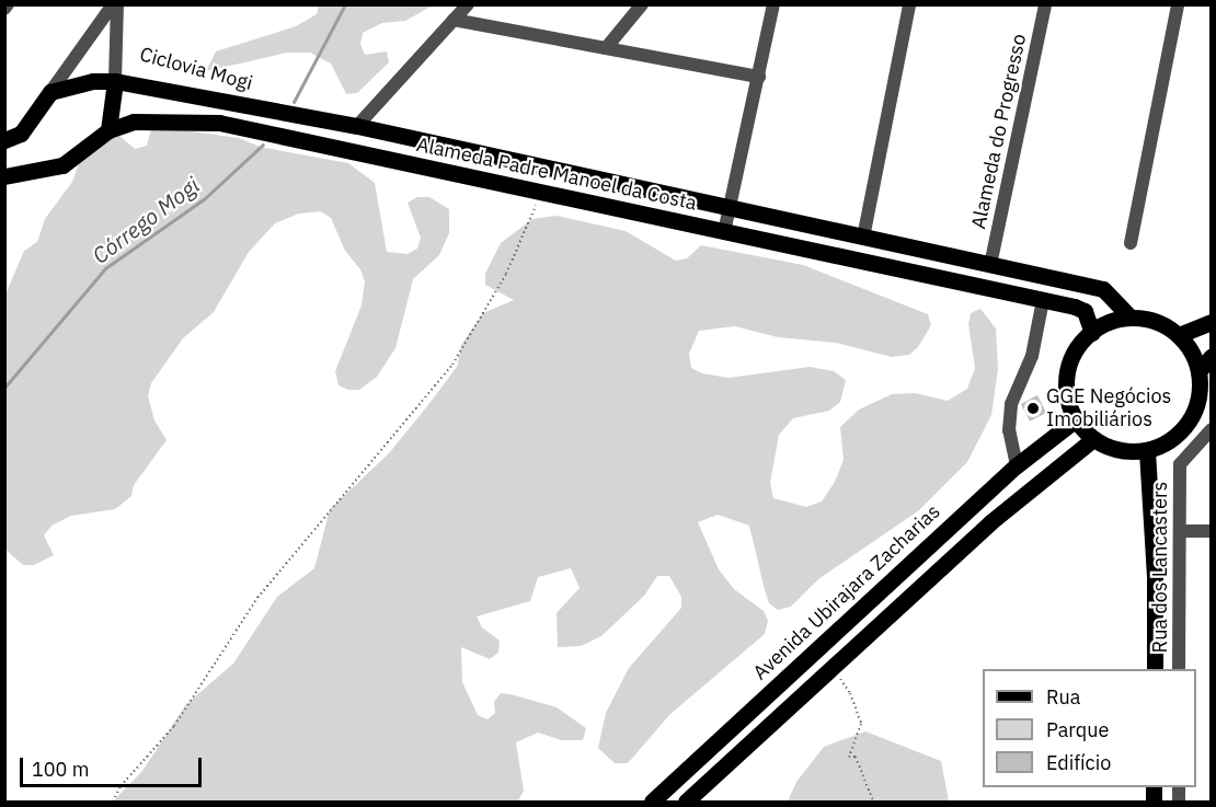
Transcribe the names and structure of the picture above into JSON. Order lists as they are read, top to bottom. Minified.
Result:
{"streets":{"main road":["Alameda Padre Manoel da Costa","Avenida Ubirajara Zacharias"],"street":["Alameda do Progresso","Rua dos Lancasters"]},"crossings":[["Alameda do Progresso","Alameda Padre Manoel da Costa"],["Alameda Padre Manoel da Costa","Avenida Ubirajara Zacharias"]],"water":["Córrego Mogi"],"places":["GGE Negócios Imobiliários"],"legend":["Rua","Parque","Edifício"],"scale_bar":"100 m"}
